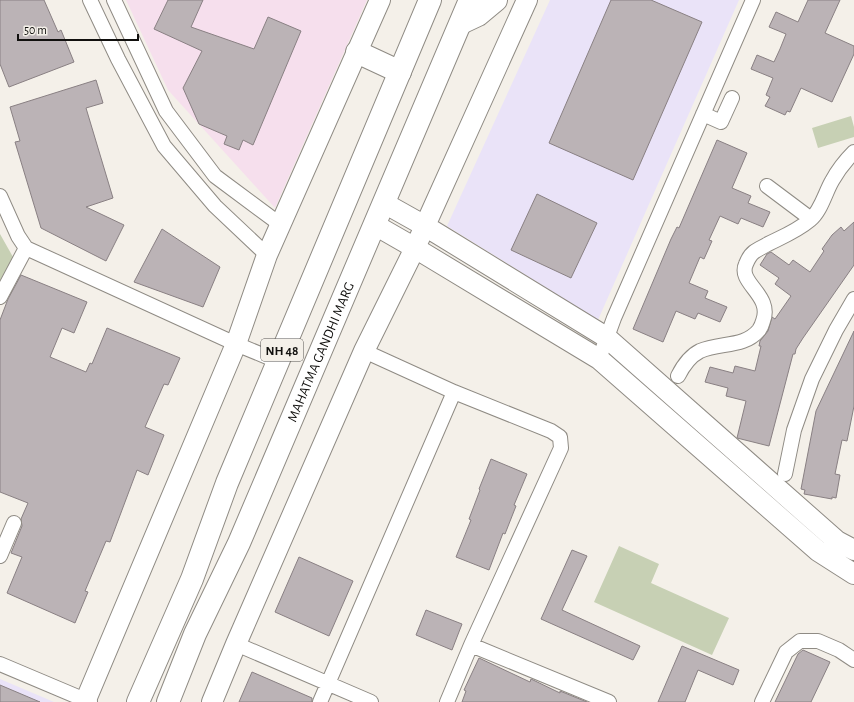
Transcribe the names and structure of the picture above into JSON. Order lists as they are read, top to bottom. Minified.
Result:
{"streets":{"main road":["NH 48","MAHATMA GANDHI MARG"]},"scale_bar":"50 m"}
